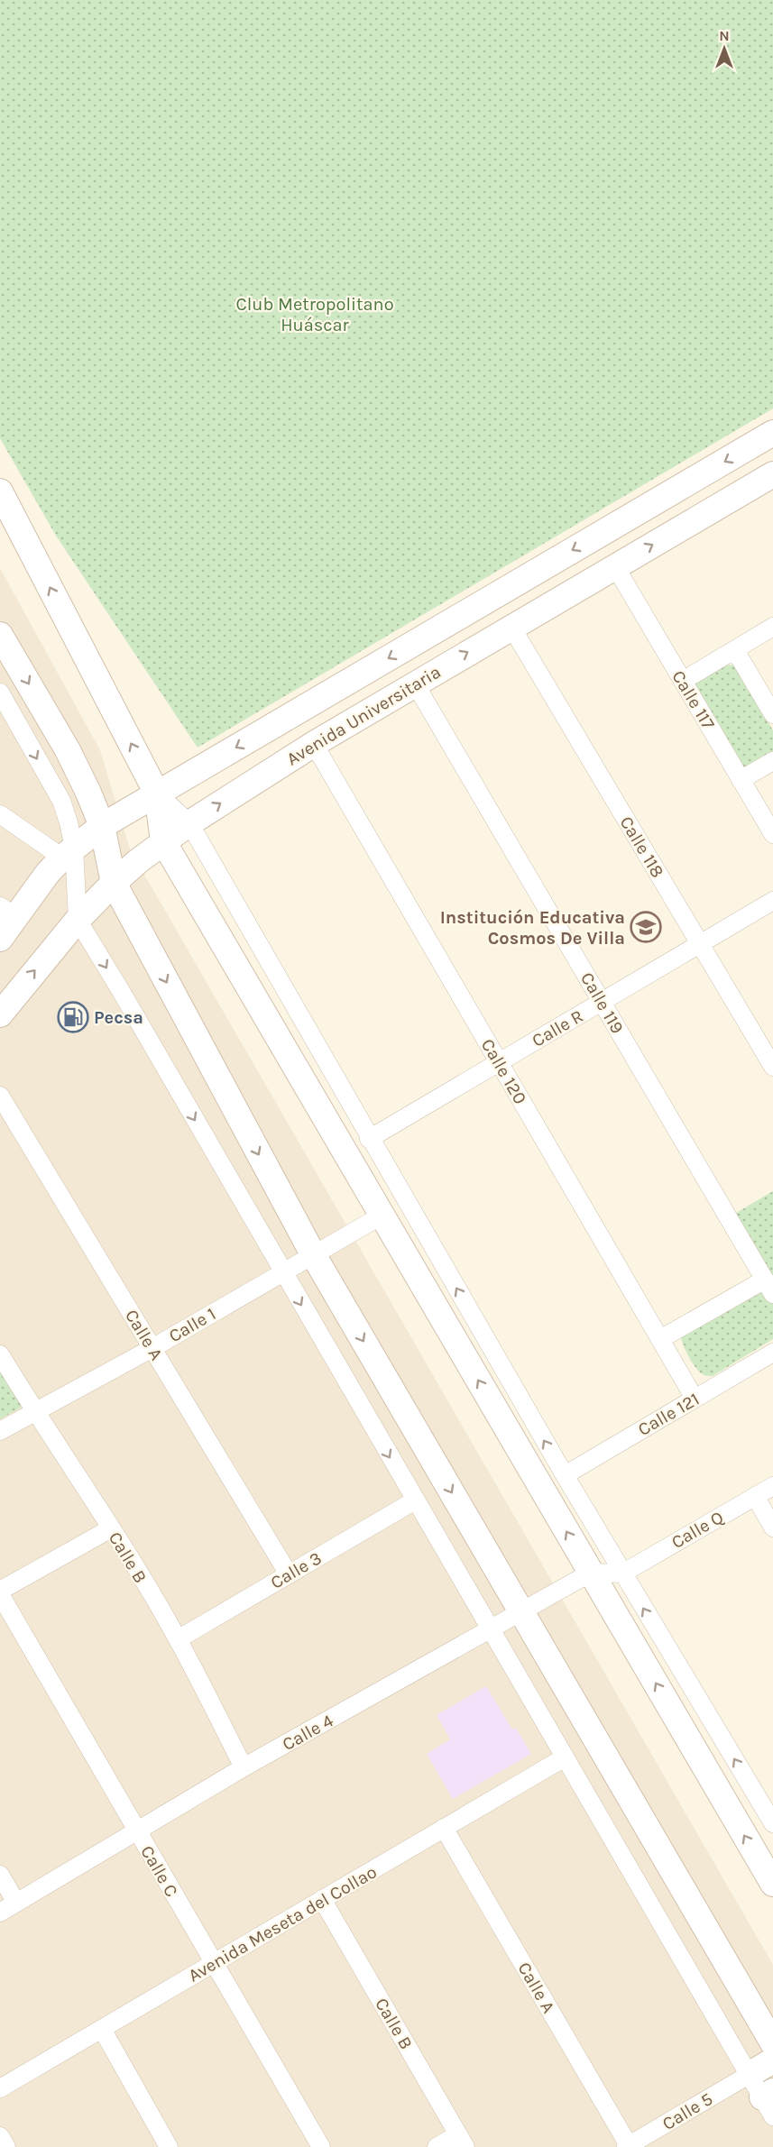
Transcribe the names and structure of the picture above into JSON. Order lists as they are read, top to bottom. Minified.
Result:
{"streets":{"main road":["Avenida Universitaria"],"street":["Calle 117","Calle 118","Calle 119","Calle R","Calle 120","Calle 1","Calle A","Calle 121","Calle Q","Calle B","Calle 3","Calle 4","Calle C","Avenida Meseta del Collao","Calle 5"]},"crossings":[["Calle 117","Avenida Universitaria"],["Avenida Universitaria","Calle 118"],["Avenida Universitaria","Calle 119"],["Avenida Universitaria","Calle 120"],["Calle 118","Calle R"],["Calle 119","Calle R"],["Calle R","Calle 120"],["Calle 120","Calle 121"],["Calle 1","Calle A"],["Calle 1","Calle B"],["Calle A","Calle 3"],["Calle A","Avenida Meseta del Collao"],["Calle A","Calle 5"],["Calle B","Calle 3"],["Calle B","Calle 4"],["Calle B","Avenida Meseta del Collao"],["Calle 4","Calle C"],["Calle C","Avenida Meseta del Collao"]],"parks":["Club Metropolitano Huáscar"],"places":{"school or university":["Institución Educativa Cosmos De Villa"],"fuel station":["Pecsa"]},"north":"top"}
